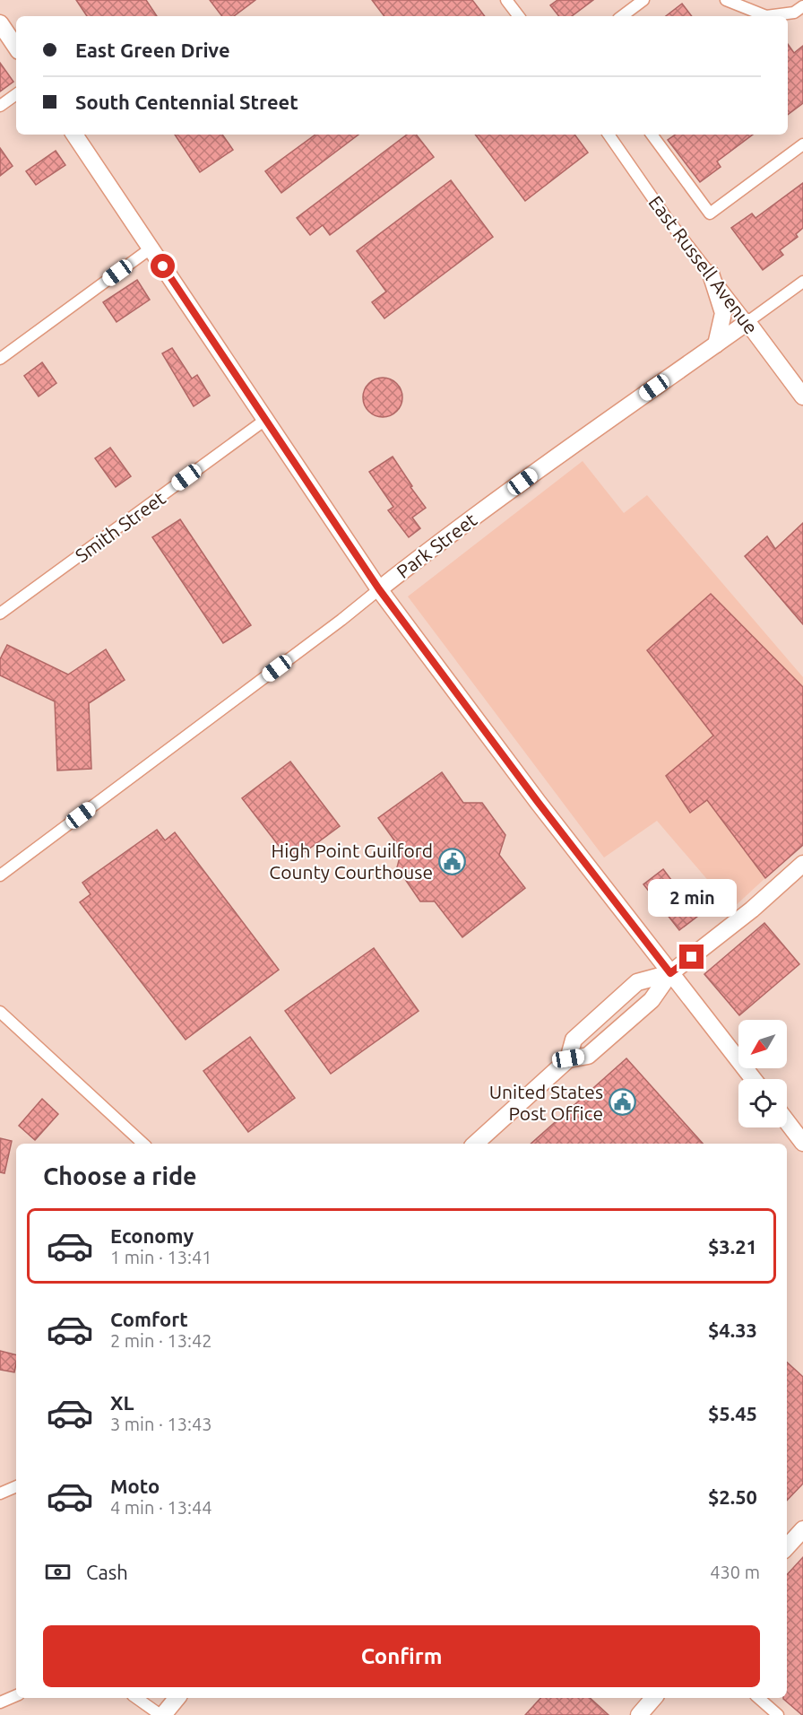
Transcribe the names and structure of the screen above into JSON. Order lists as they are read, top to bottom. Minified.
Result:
{"streets":{"main road":["East Russell Avenue","Park Street"],"street":["Smith Street"]},"crossings":[["East Russell Avenue","Park Street"]],"places":{"public building":["High Point Guilford County Courthouse","United States Post Office"]},"north":"bottom left","page":{"banner":["East Green Drive","South Centennial Street"],"bubble":"2 min","heading":"Choose a ride","list":[{"name":"Economy","note":"1 min · 13:41","value":"$3.21"},{"name":"Comfort","note":"2 min · 13:42","value":"$4.33"},{"name":"XL","note":"3 min · 13:43","value":"$5.45"},{"name":"Moto","note":"4 min · 13:44","value":"$2.50"}],"pay":["Cash","430 m"],"buttons":"Confirm"}}
